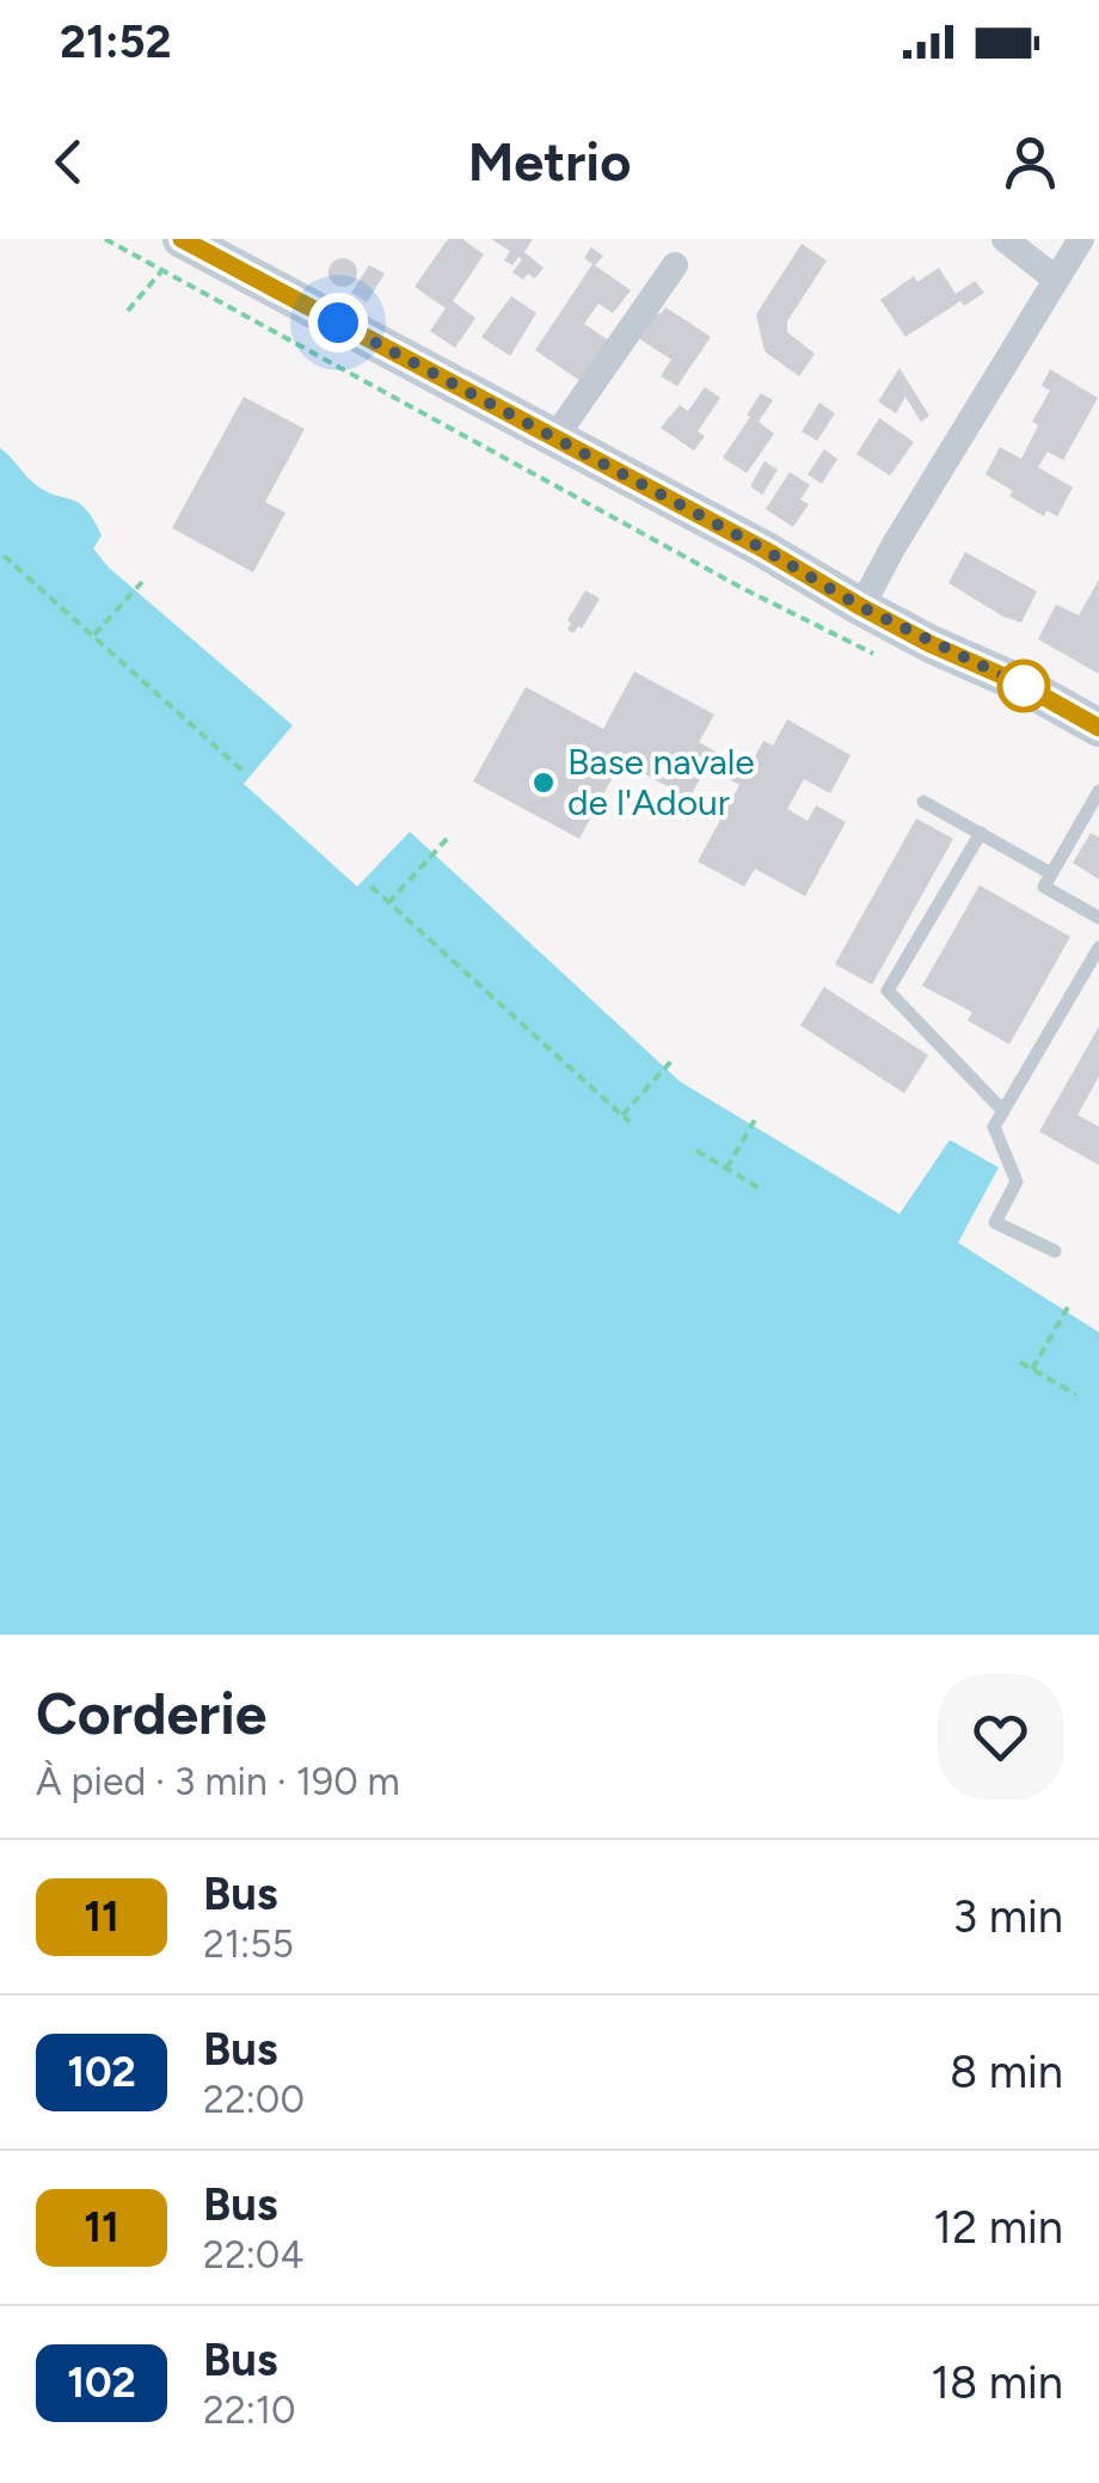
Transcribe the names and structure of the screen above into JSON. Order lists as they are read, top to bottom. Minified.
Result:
{"places":["Base navale de l'Adour"],"lines":["bus line 11"],"page":{"status":"21:52","header":"Metrio","heading":["Corderie","À pied · 3 min · 190 m"],"list":[{"mark":"11","name":"Bus","note":"21:55","value":"3 min"},{"mark":"102","name":"Bus","note":"22:00","value":"8 min"},{"mark":"11","name":"Bus","note":"22:04","value":"12 min"},{"mark":"102","name":"Bus","note":"22:10","value":"18 min"}]}}
